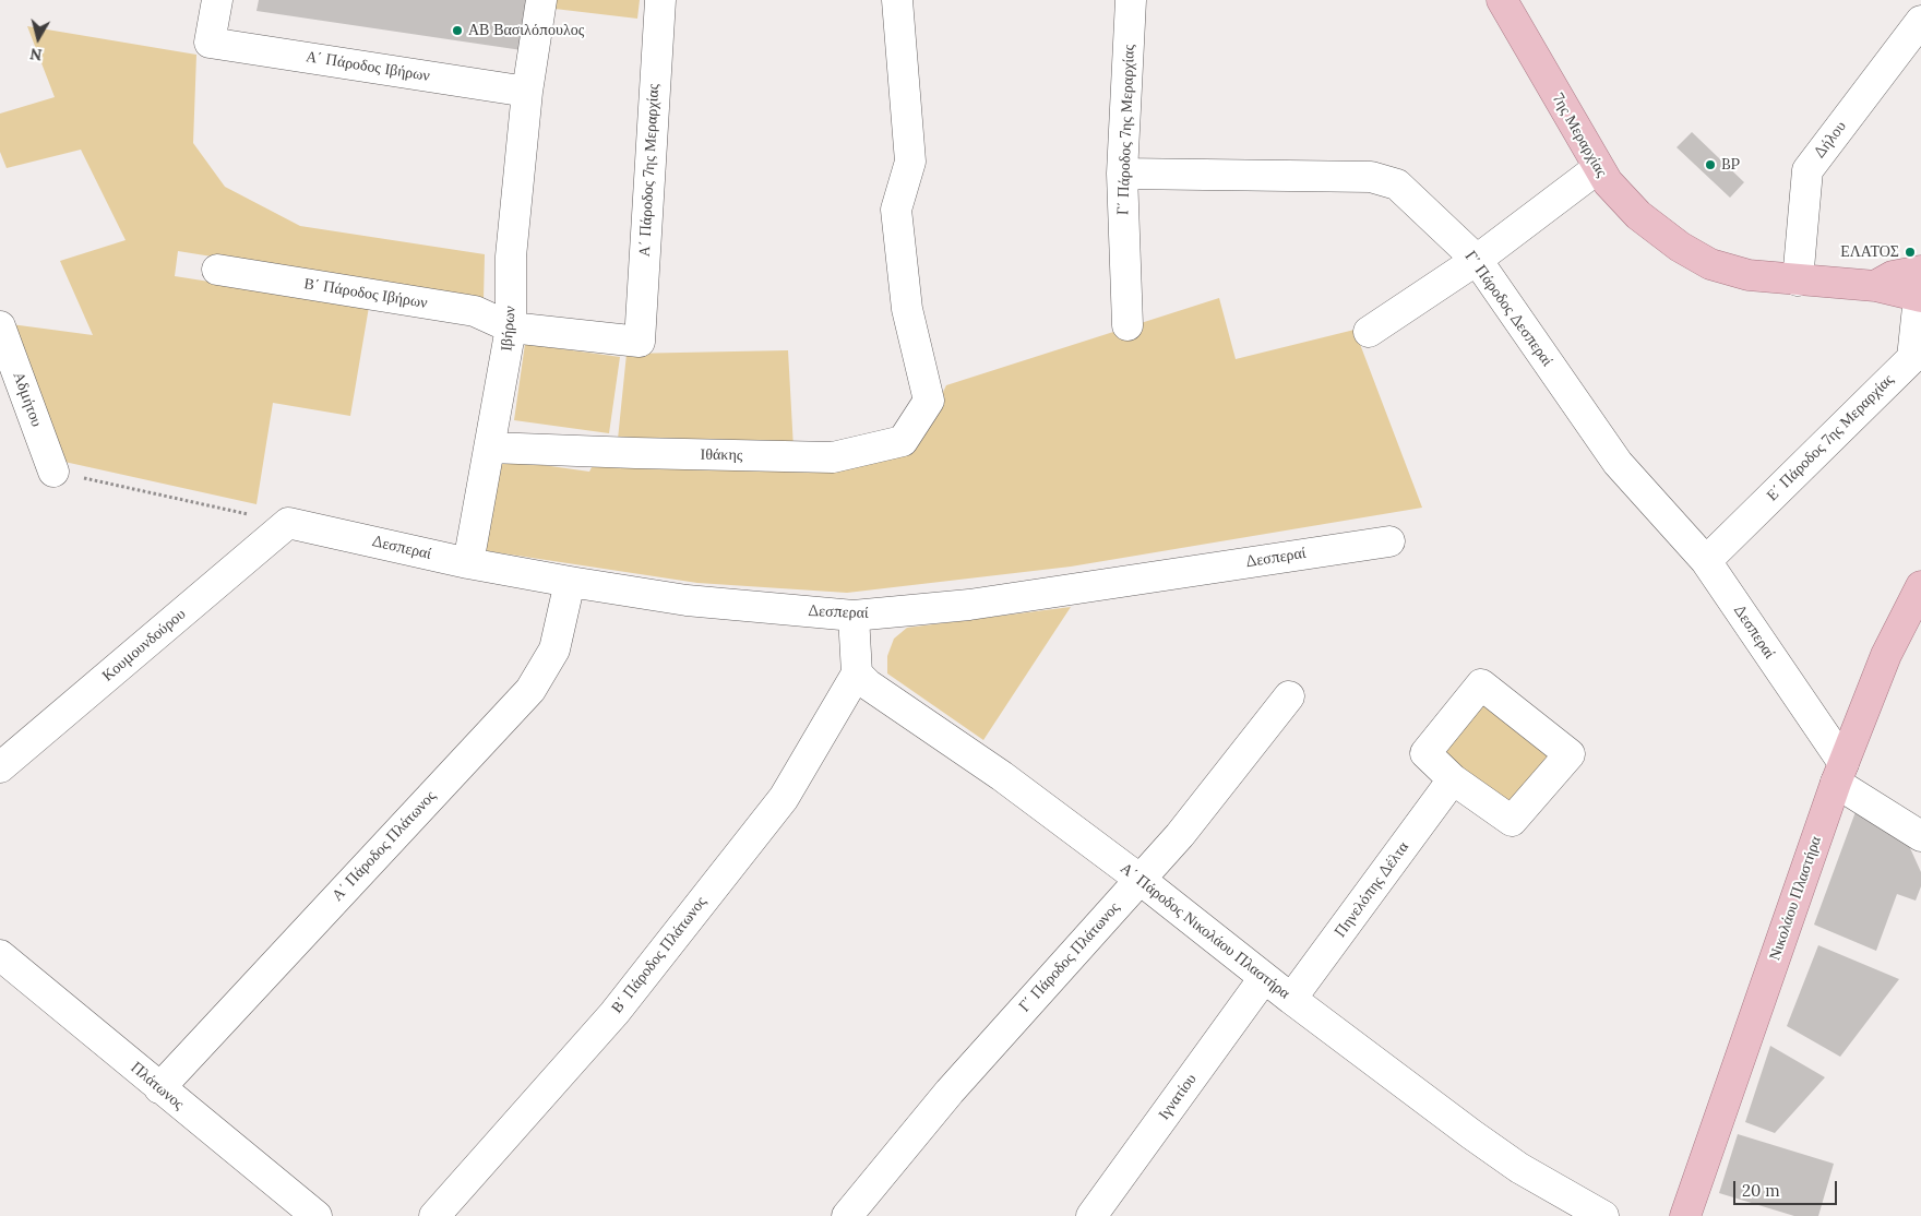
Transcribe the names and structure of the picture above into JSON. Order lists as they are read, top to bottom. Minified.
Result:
{"streets":{"main road":["7ης Μεραρχίας","Νικολάου Πλαστήρα"],"street":["Α΄ Πάροδος Ιβήρων","Γ΄ Πάροδος 7ης Μεραρχίας","Δήλου","Α΄ Πάροδος 7ης Μεραρχίας","Β΄ Πάροδος Ιβήρων","Γ΄ Πάροδος Δεσπεραί","Ιβήρων","Αδμήτου","Ε΄ Πάροδος 7ης Μεραρχίας","Ιθάκης","Δεσπεραί","Κουμουνδούρου","Α΄ Πάροδος Πλάτωνος","Πηνελόπης Δέλτα","Α΄ Πάροδος Νικολάου Πλαστήρα","Β΄ Πάροδος Πλάτωνος","Γ΄ Πάροδος Πλάτωνος","Πλάτωνος","Ιγνατίου"]},"crossings":[["Α΄ Πάροδος Ιβήρων","Ιβήρων"],["Γ΄ Πάροδος 7ης Μεραρχίας","Γ΄ Πάροδος Δεσπεραί"],["7ης Μεραρχίας","Δήλου"],["7ης Μεραρχίας","Ε΄ Πάροδος 7ης Μεραρχίας"],["Α΄ Πάροδος 7ης Μεραρχίας","Β΄ Πάροδος Ιβήρων"],["Β΄ Πάροδος Ιβήρων","Ιβήρων"],["Γ΄ Πάροδος Δεσπεραί","Δεσπεραί"],["Ιβήρων","Ιθάκης"],["Ιβήρων","Δεσπεραί"],["Ε΄ Πάροδος 7ης Μεραρχίας","Δεσπεραί"],["Δεσπεραί","Κουμουνδούρου"],["Δεσπεραί","Α΄ Πάροδος Πλάτωνος"],["Δεσπεραί","Νικολάου Πλαστήρα"],["Α΄ Πάροδος Πλάτωνος","Πλάτωνος"],["Πηνελόπης Δέλτα","Α΄ Πάροδος Νικολάου Πλαστήρα"],["Α΄ Πάροδος Νικολάου Πλαστήρα","Β΄ Πάροδος Πλάτωνος"],["Α΄ Πάροδος Νικολάου Πλαστήρα","Γ΄ Πάροδος Πλάτωνος"],["Α΄ Πάροδος Νικολάου Πλαστήρα","Ιγνατίου"]],"places":["ΑΒ Βασιλόπουλος","BP","ΕΛΑΤΟΣ"],"scale_bar":"20 m","north":"bottom"}
